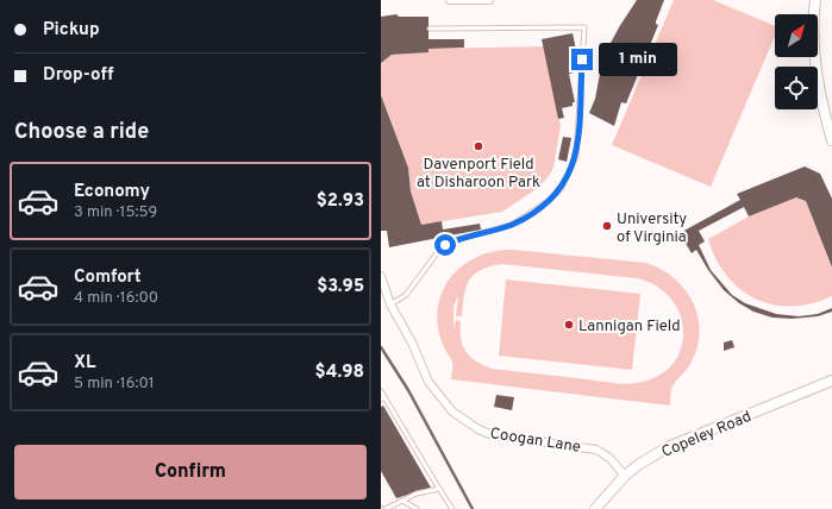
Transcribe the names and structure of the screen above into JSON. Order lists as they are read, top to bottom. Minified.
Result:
{"streets":{"street":["Copeley Road","Coogan Lane"]},"crossings":[["Copeley Road","Coogan Lane"]],"places":["Davenport Field at Disharoon Park","University of Virginia","Lannigan Field"],"north":"top right","page":{"banner":["Pickup","Drop-off"],"bubble":"1 min","heading":"Choose a ride","list":[{"name":"Economy","note":"3 min · 15:59","value":"$2.93"},{"name":"Comfort","note":"4 min · 16:00","value":"$3.95"},{"name":"XL","note":"5 min · 16:01","value":"$4.98"}],"buttons":"Confirm"}}
